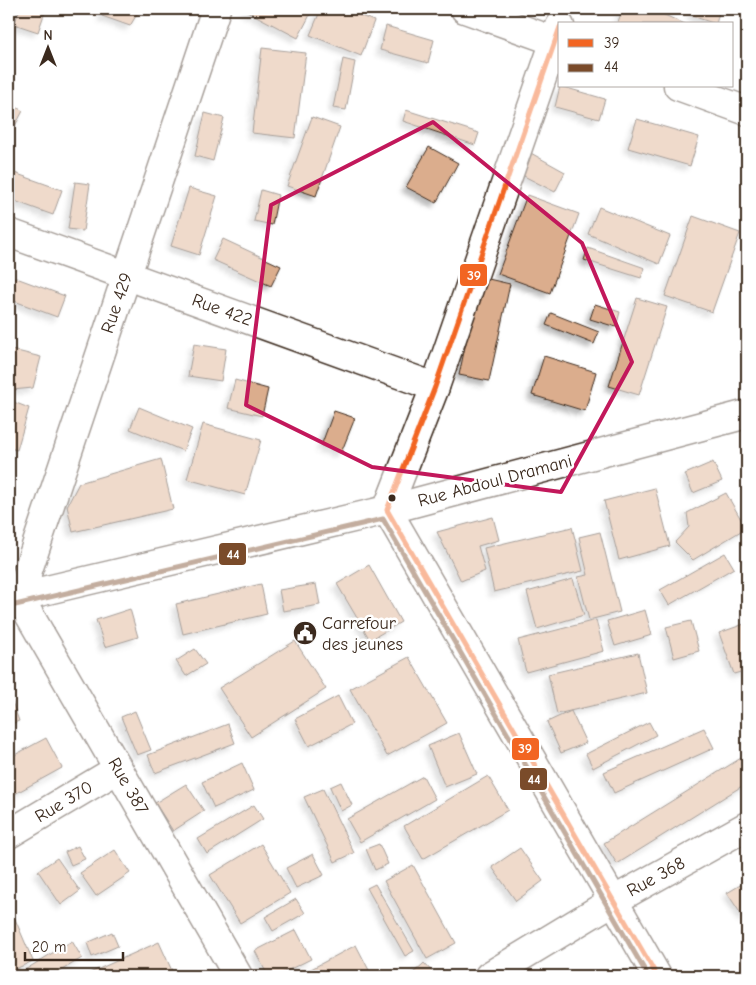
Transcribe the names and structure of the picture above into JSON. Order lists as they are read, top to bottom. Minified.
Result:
{"streets":{"street":["Rue 429","Rue 422","Rue Abdoul Dramani","Rue 387","Rue 370","Rue 368"]},"crossings":[["Rue 429","Rue 422"],["Rue 429","Rue Abdoul Dramani"],["Rue 429","Rue 387"],["Rue Abdoul Dramani","Rue 387"],["Rue 387","Rue 370"]],"places":{"public building":["Carrefour des jeunes"]},"lines":["transit line 39","transit line 44"],"legend":["39","44"],"scale_bar":"20 m","north":"top"}
